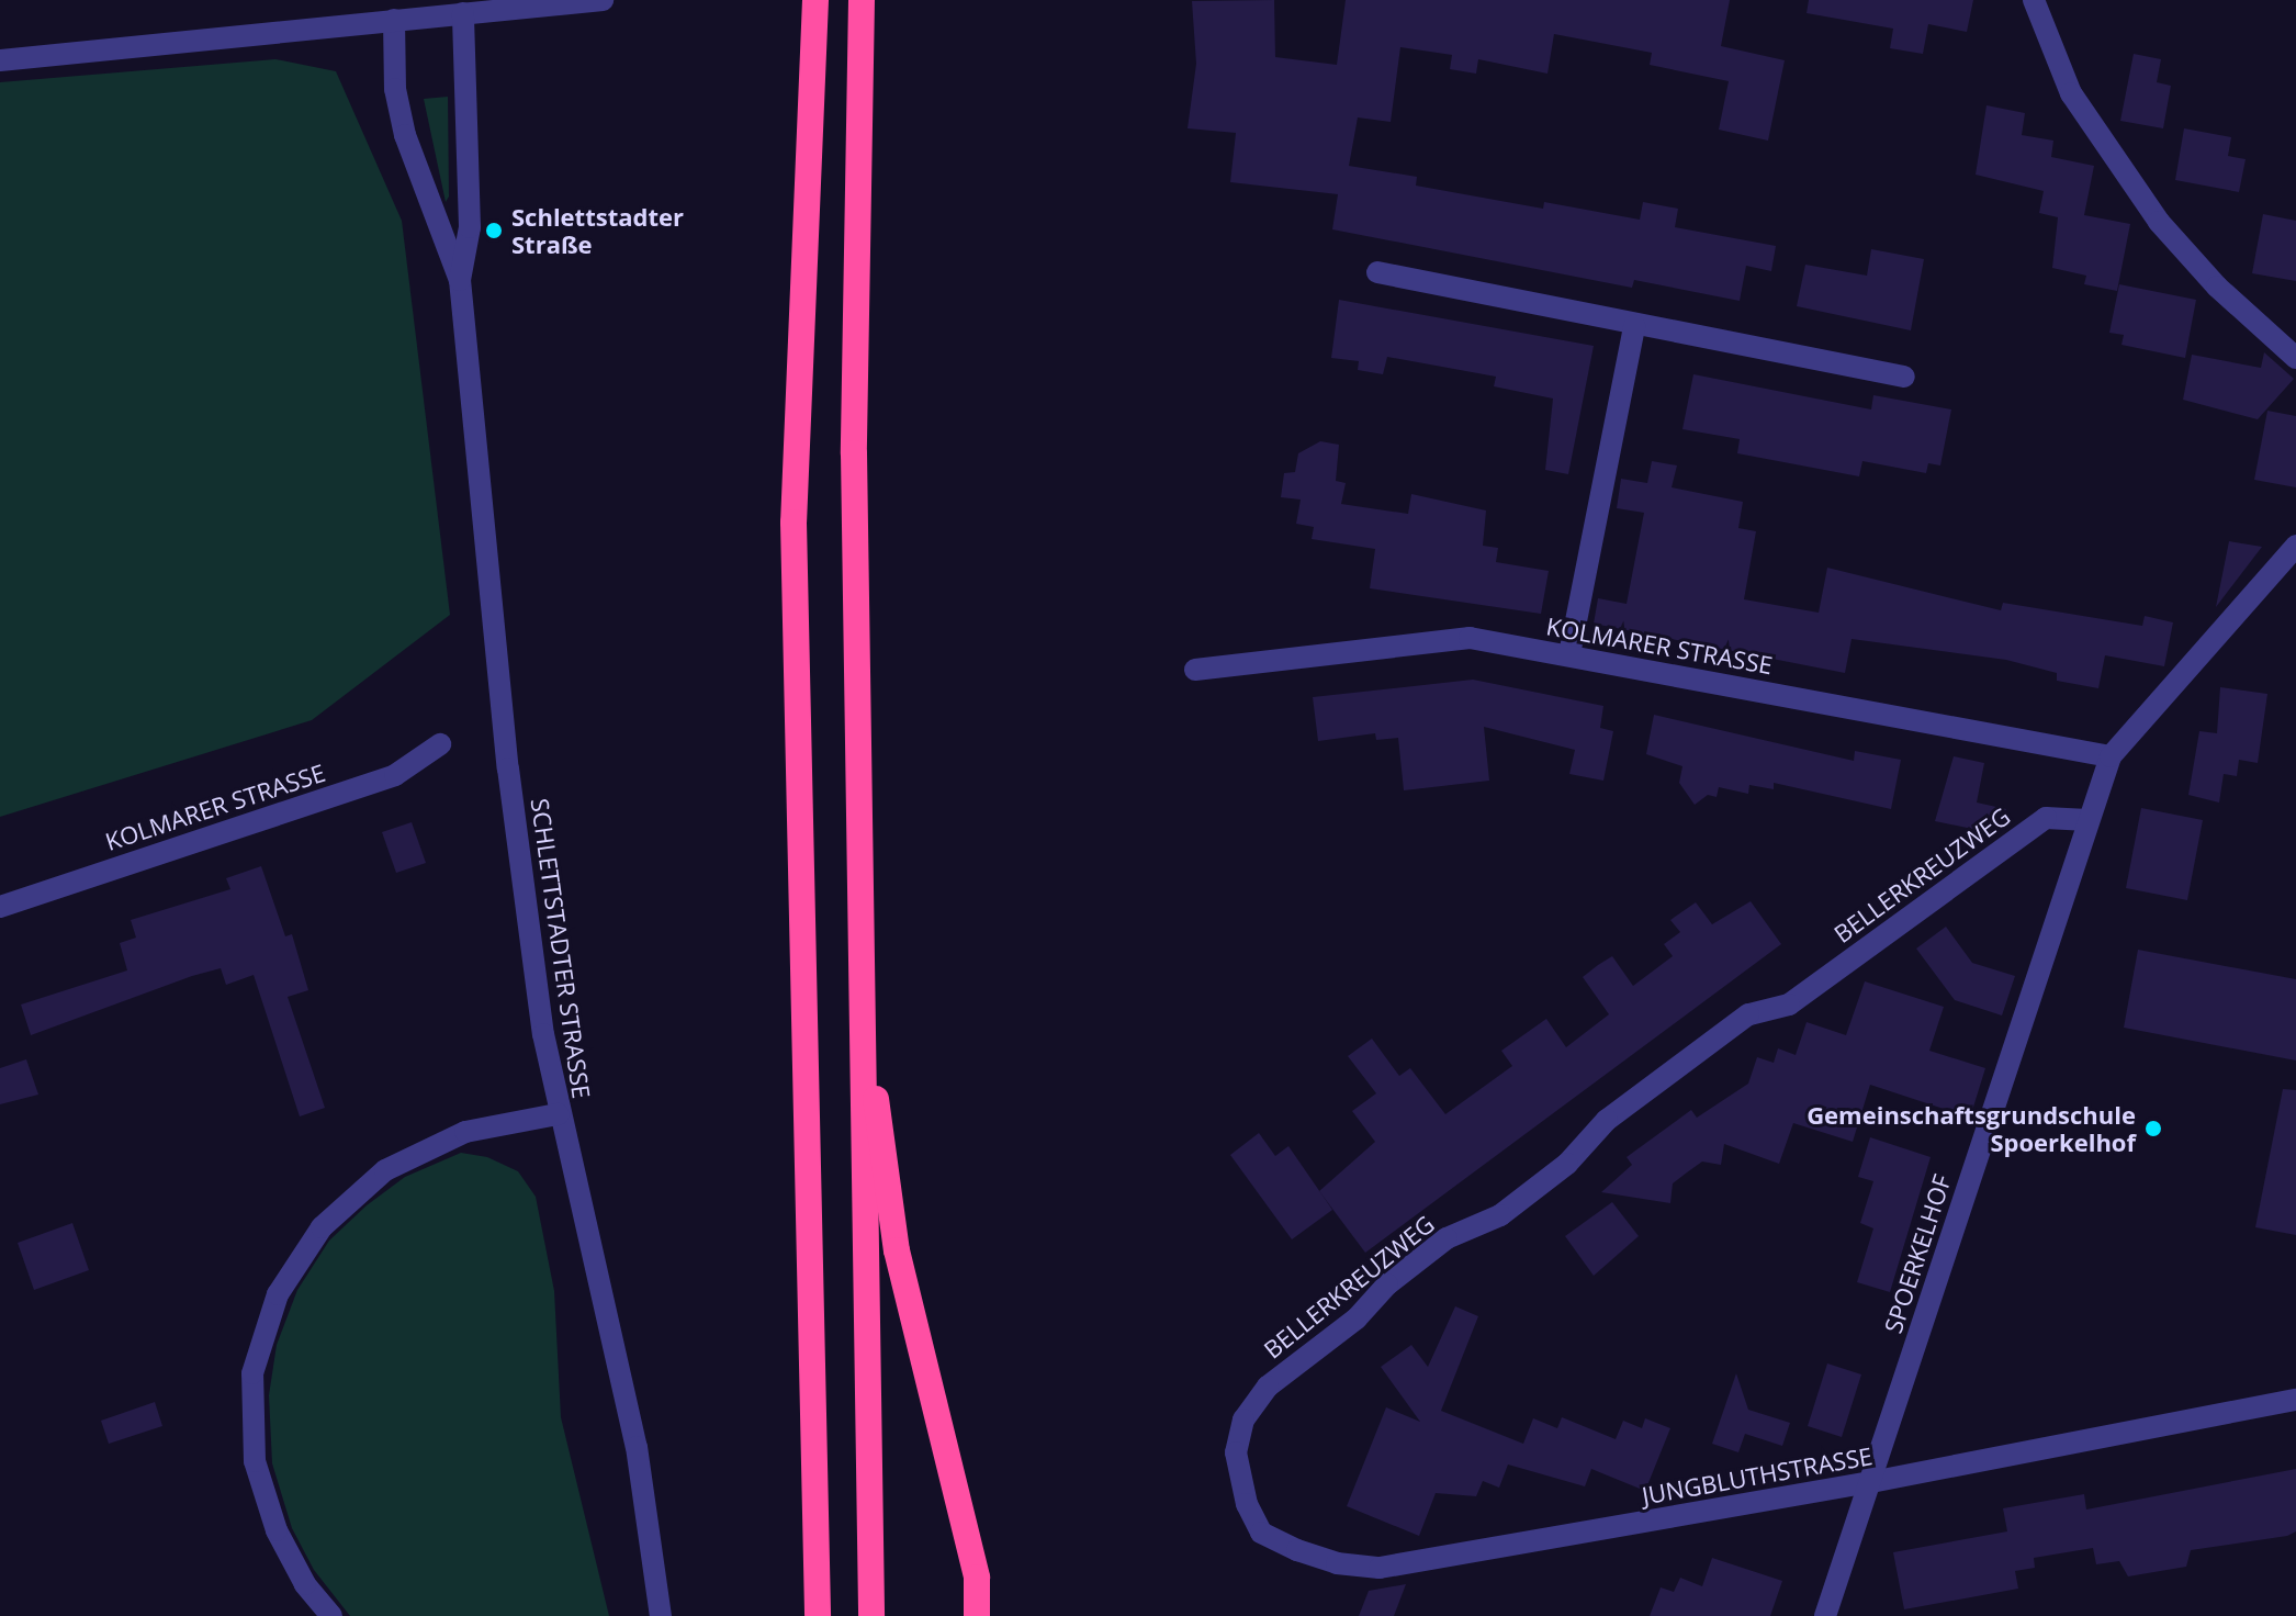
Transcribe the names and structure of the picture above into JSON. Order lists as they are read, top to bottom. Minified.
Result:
{"streets":{"street":["KOLMARER STRASSE","BELLERKREUZWEG","SCHLETTSTADTER STRASSE","SPOERKELHOF","JUNGBLUTHSTRASSE"]},"crossings":[["KOLMARER STRASSE","SPOERKELHOF"],["BELLERKREUZWEG","SPOERKELHOF"],["BELLERKREUZWEG","JUNGBLUTHSTRASSE"],["SPOERKELHOF","JUNGBLUTHSTRASSE"]],"places":["Schlettstadter Straße","Gemeinschaftsgrundschule Spoerkelhof"]}
